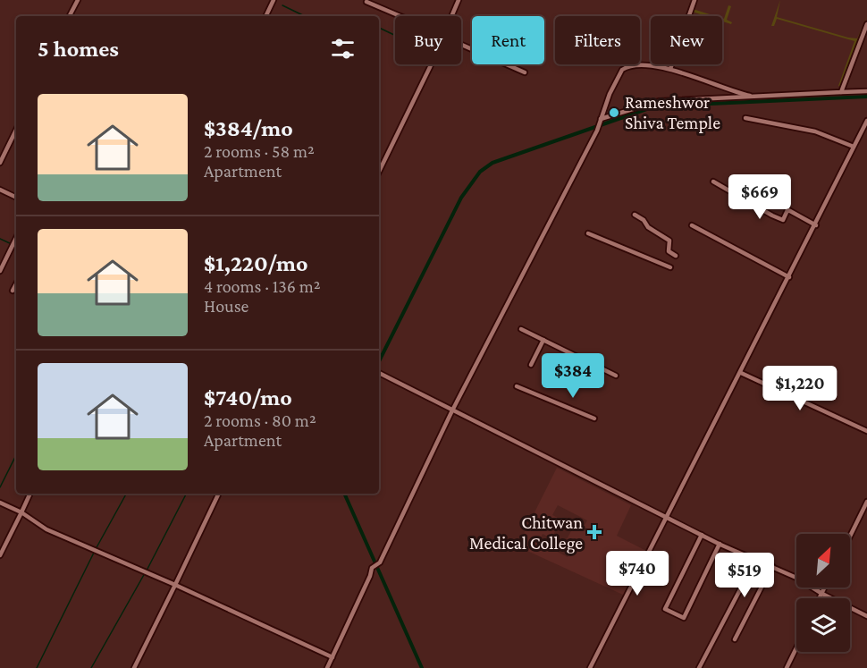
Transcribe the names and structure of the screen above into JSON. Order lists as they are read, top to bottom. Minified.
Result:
{"places":{"other":["Rameshwor Shiva Temple"],"health":["Chitwan Medical College"]},"north":"top right","page":{"chip":["Buy","Rent","Filters","New"],"heading":"5 homes","list":[{"name":"$384/mo","note":"2 rooms · 58 m² · Apartment"},{"name":"$1,220/mo","note":"4 rooms · 136 m² · House"},{"name":"$740/mo","note":"2 rooms · 80 m² · Apartment"}],"price":["$669","$384","$1,220","$740","$519"]}}
